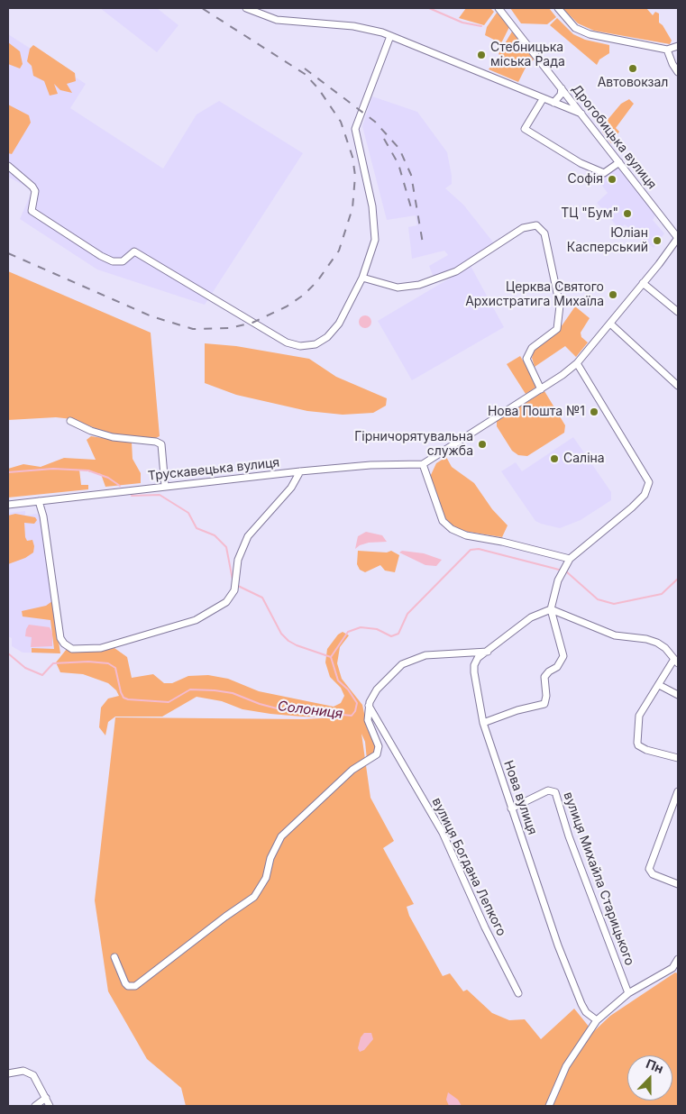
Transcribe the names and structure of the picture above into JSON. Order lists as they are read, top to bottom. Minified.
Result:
{"streets":{"street":["Дрогобицька вулиця","Трускавецька вулиця","Нова вулиця","вулиця Богдана Лепкого","вулиця Михайла Старицького"]},"crossings":[["Нова вулиця","вулиця Михайла Старицького"]],"water":["Солониця"],"places":["Стебницька міська Рада","Автовокзал","Софія","ТЦ \"Бум\"","Юліан Касперський","Церква Святого Архистратига Михаїла","Нова Пошта №1","Гірничорятувальна служба","Саліна"],"north":"top"}
